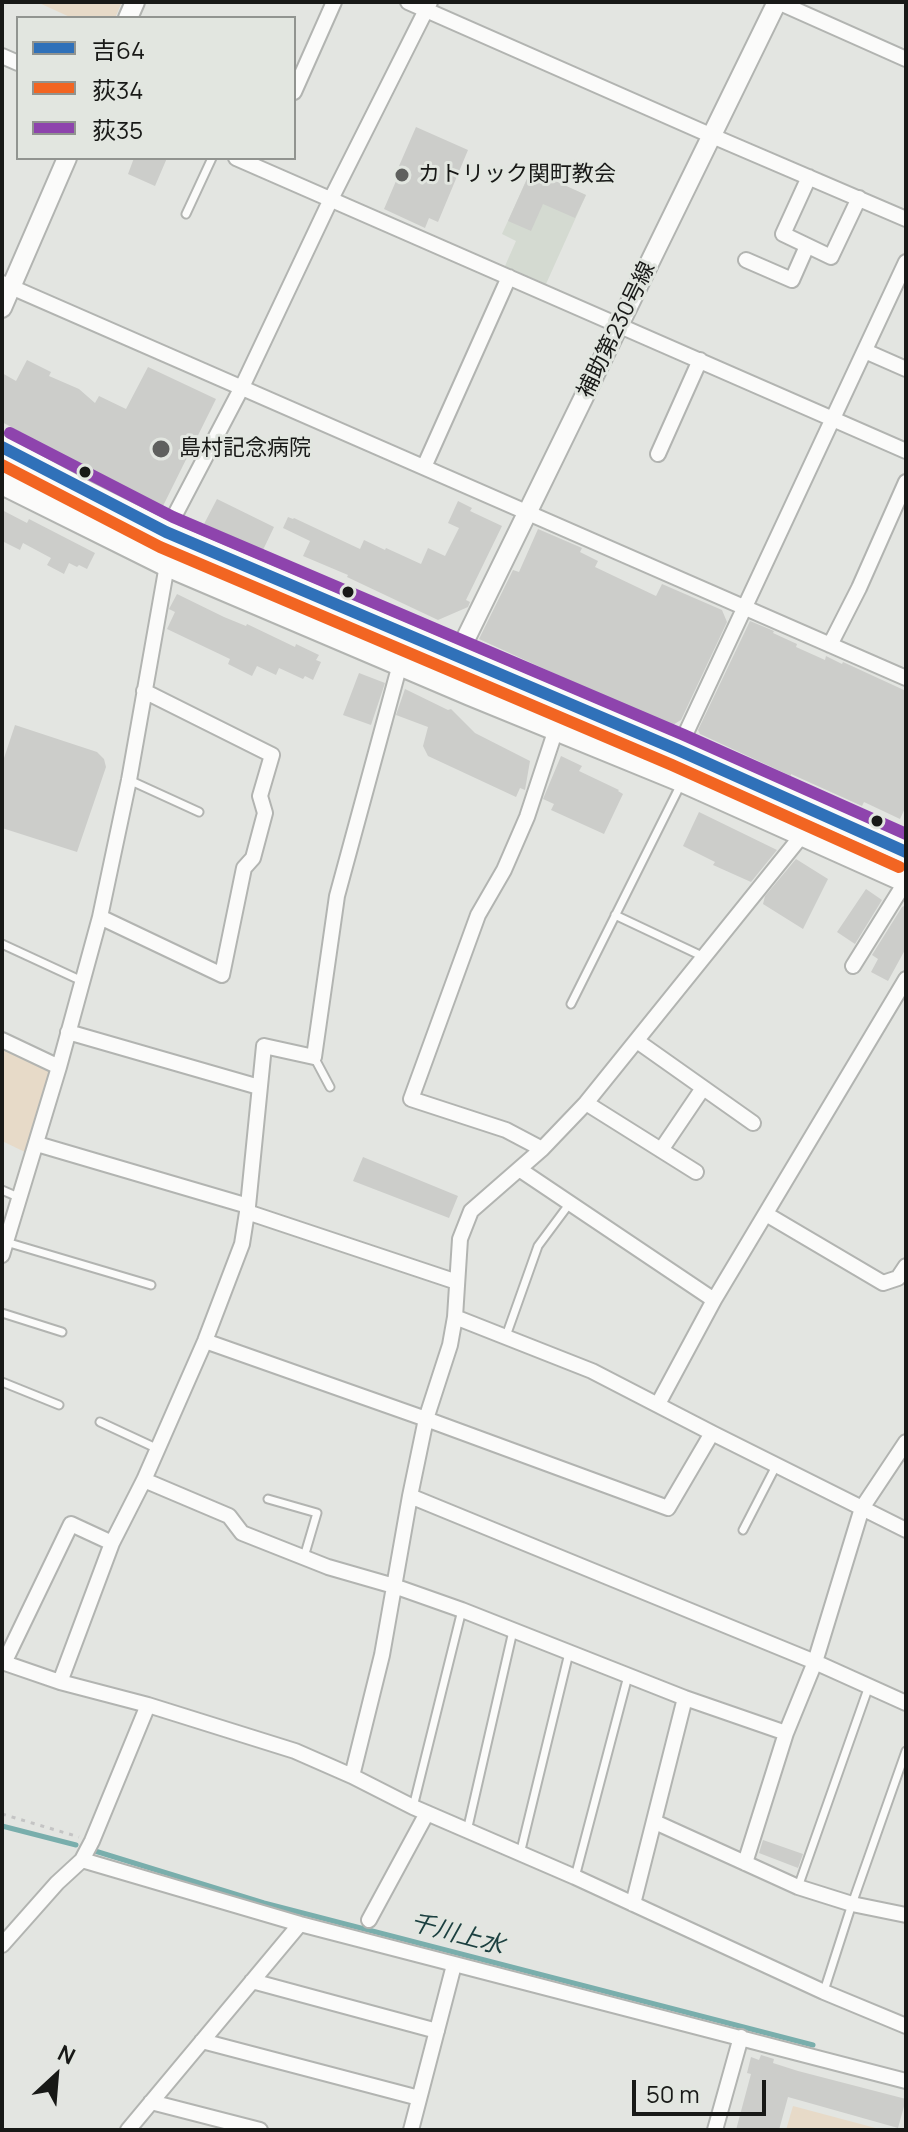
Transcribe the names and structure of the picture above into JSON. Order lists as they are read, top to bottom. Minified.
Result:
{"streets":{"street":["補助第230号線"]},"water":["千川上水"],"places":["カトリック関町教会","島村記念病院"],"lines":["transit line 荻35","transit line 吉64","transit line 荻34"],"legend":["吉64","荻34","荻35"],"scale_bar":"50 m","north":"top right"}
